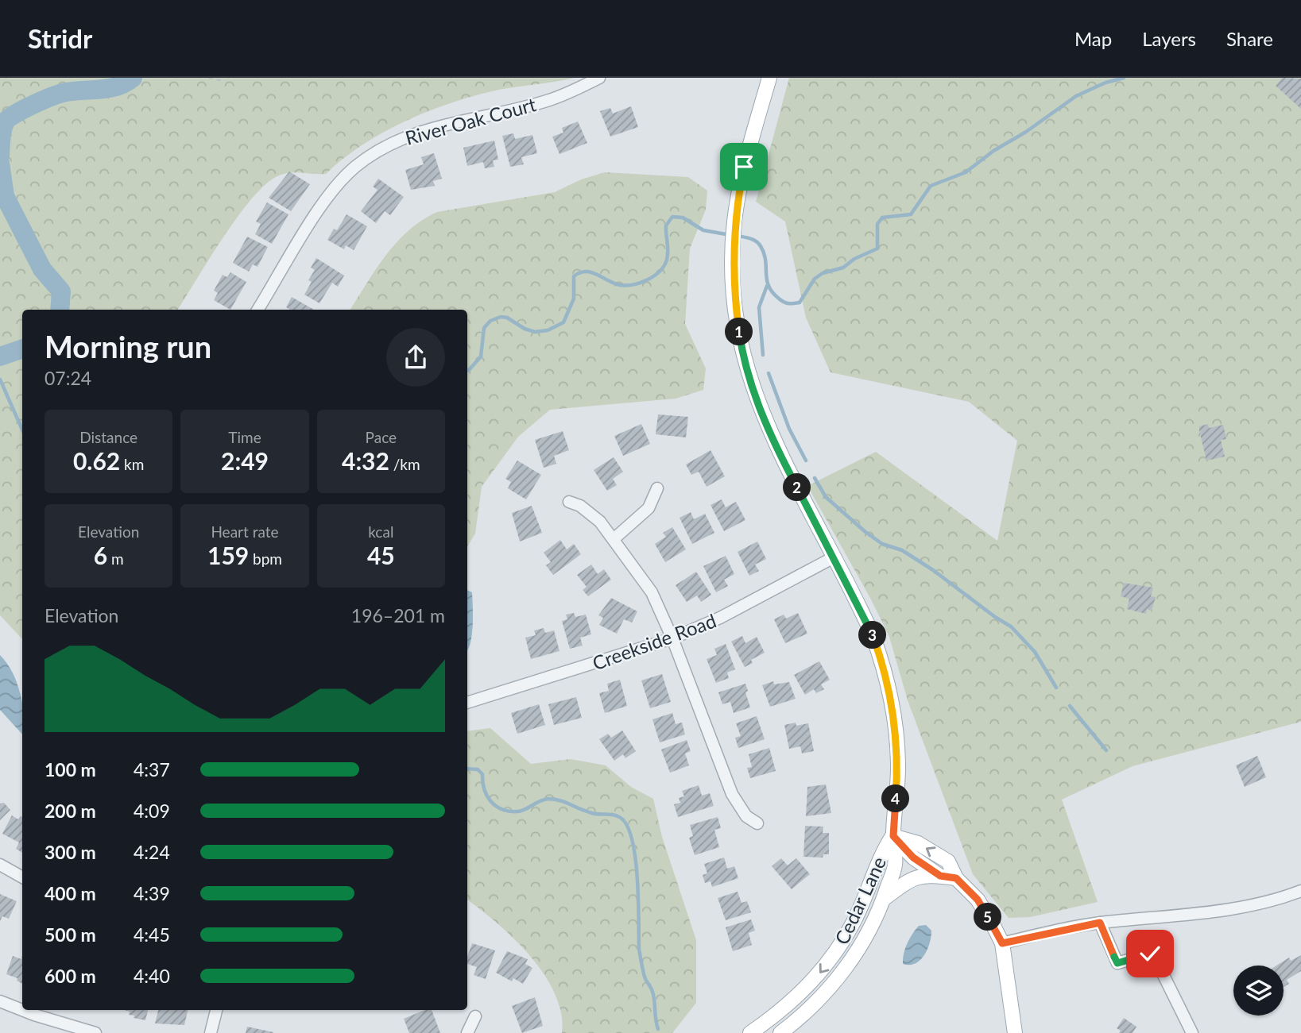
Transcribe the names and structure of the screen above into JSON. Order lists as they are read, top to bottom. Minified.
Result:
{"streets":{"main road":["Cedar Lane"],"street":["River Oak Court","Creekside Road"]},"page":{"header":"Stridr","nav":["Map","Layers","Share"],"heading":["Morning run","07:24"],"pins":["1","2","3","4","5"],"stats":[["Distance","0.62 km"],["Time","2:49"],["Pace","4:32 /km"],["Elevation","6 m"],["Heart rate","159 bpm"],["kcal","45"]],"chart":["Elevation","196–201 m"],"list":[{"name":"100 m","note":"4:37"},{"name":"200 m","note":"4:09"},{"name":"300 m","note":"4:24"},{"name":"400 m","note":"4:39"},{"name":"500 m","note":"4:45"},{"name":"600 m","note":"4:40"}]}}
